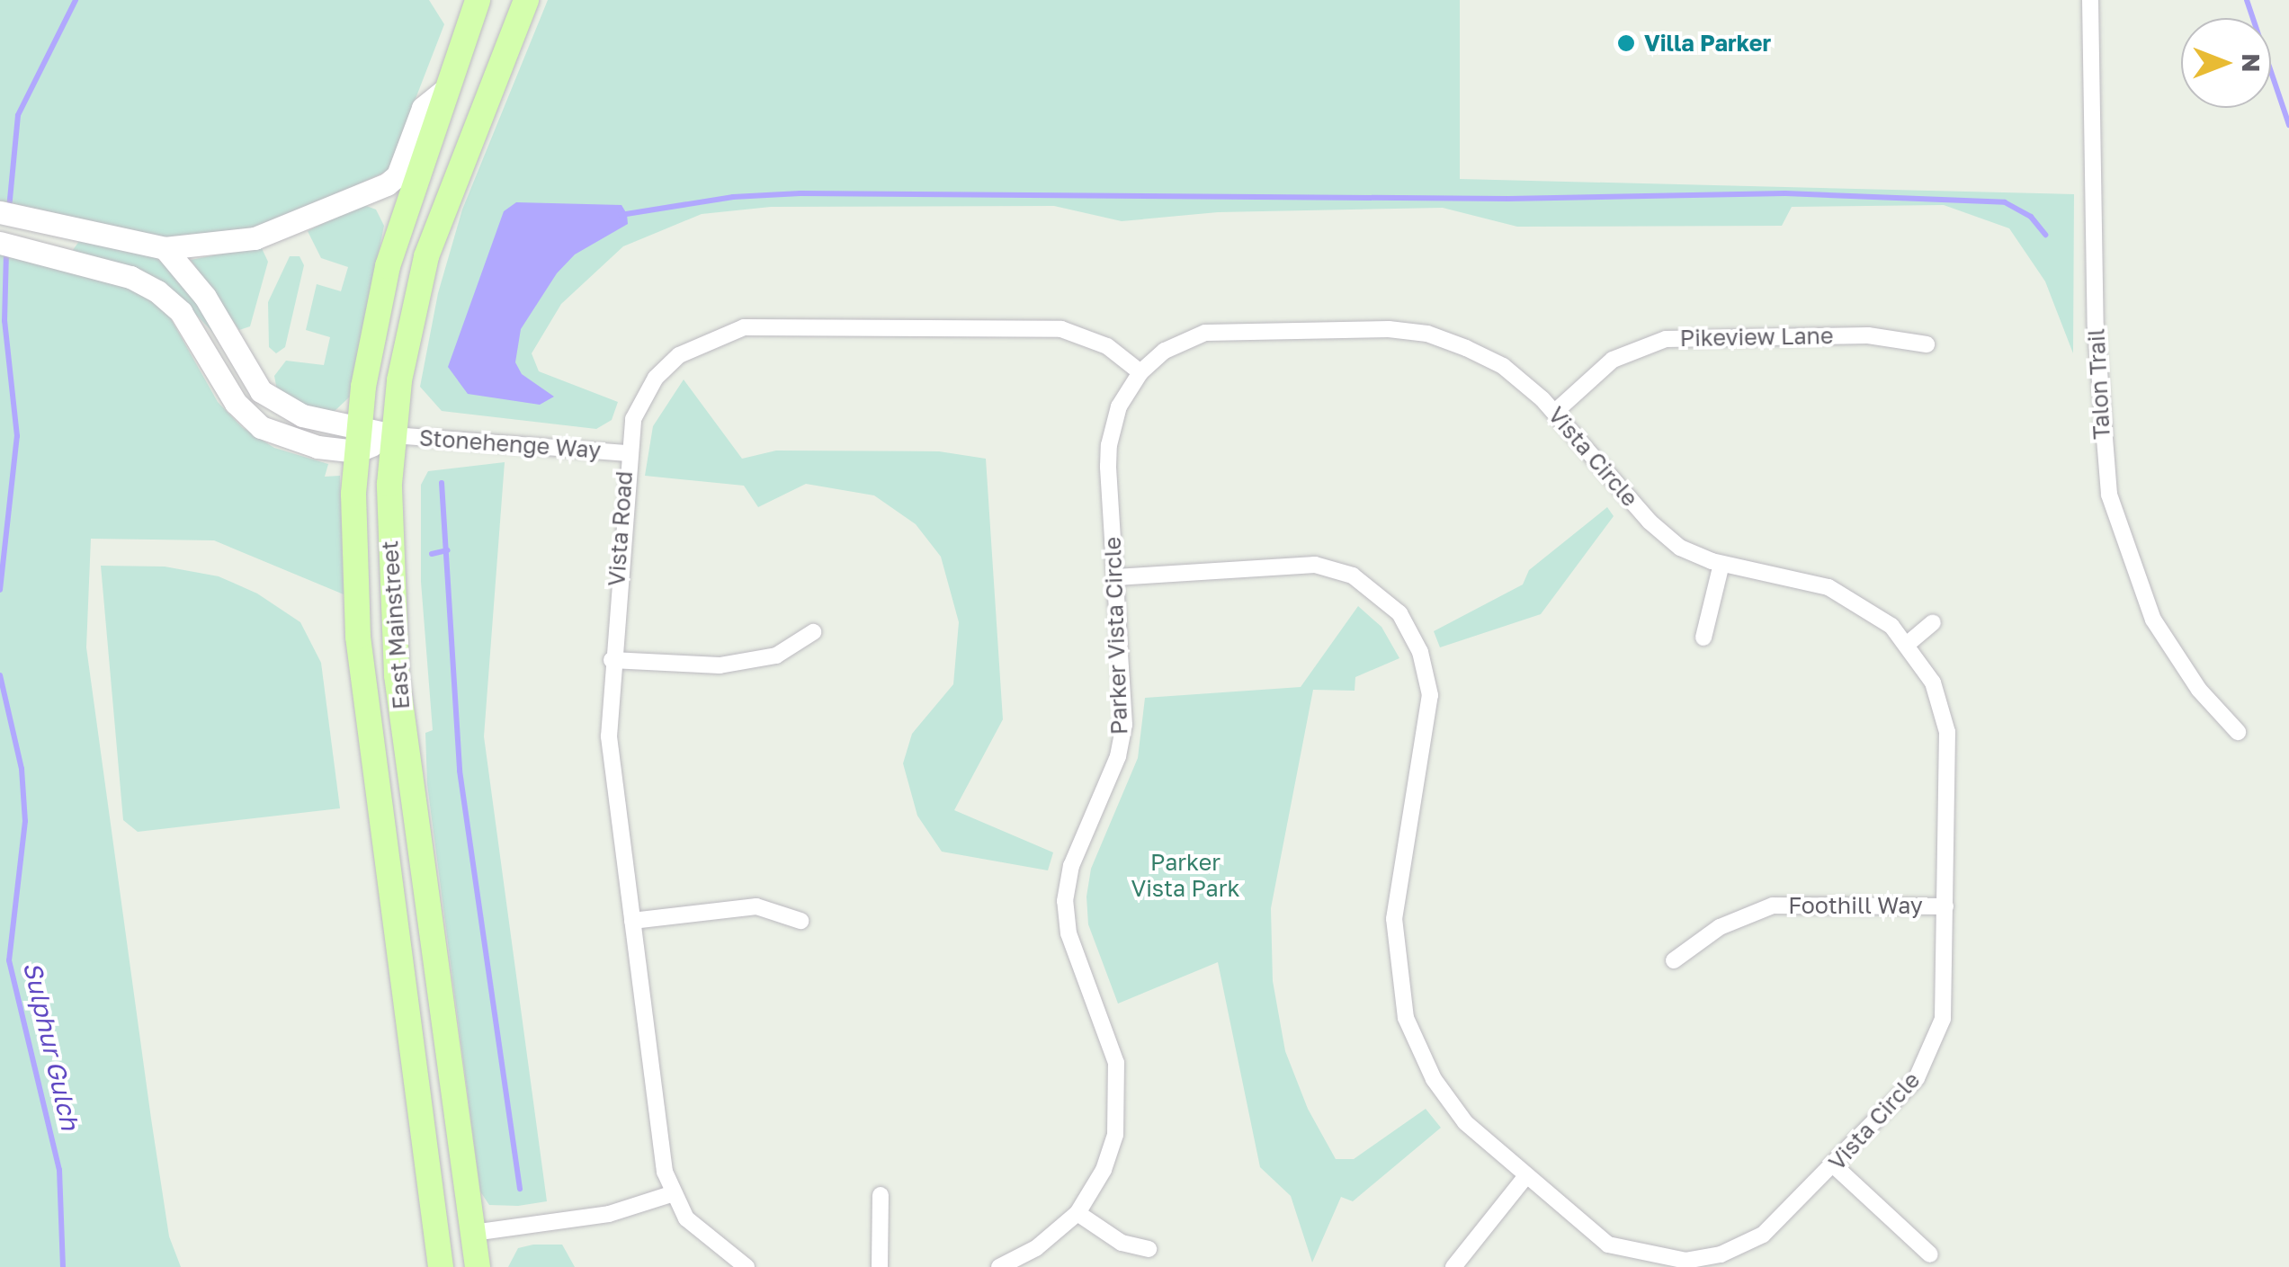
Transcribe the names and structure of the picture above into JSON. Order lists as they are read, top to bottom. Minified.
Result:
{"streets":{"main road":["East Mainstreet"],"street":["Pikeview Lane","Talon Trail","Stonehenge Way","Vista Circle","Vista Road","Parker Vista Circle","Foothill Way"]},"crossings":[["Pikeview Lane","Vista Circle"],["Stonehenge Way","Vista Road"],["Stonehenge Way","East Mainstreet"],["Vista Circle","Vista Road"],["Vista Circle","Parker Vista Circle"],["Vista Circle","Foothill Way"],["Vista Road","Parker Vista Circle"]],"water":["Sulphur Gulch"],"parks":["Parker Vista Park"],"places":["Villa Parker"],"north":"right"}
